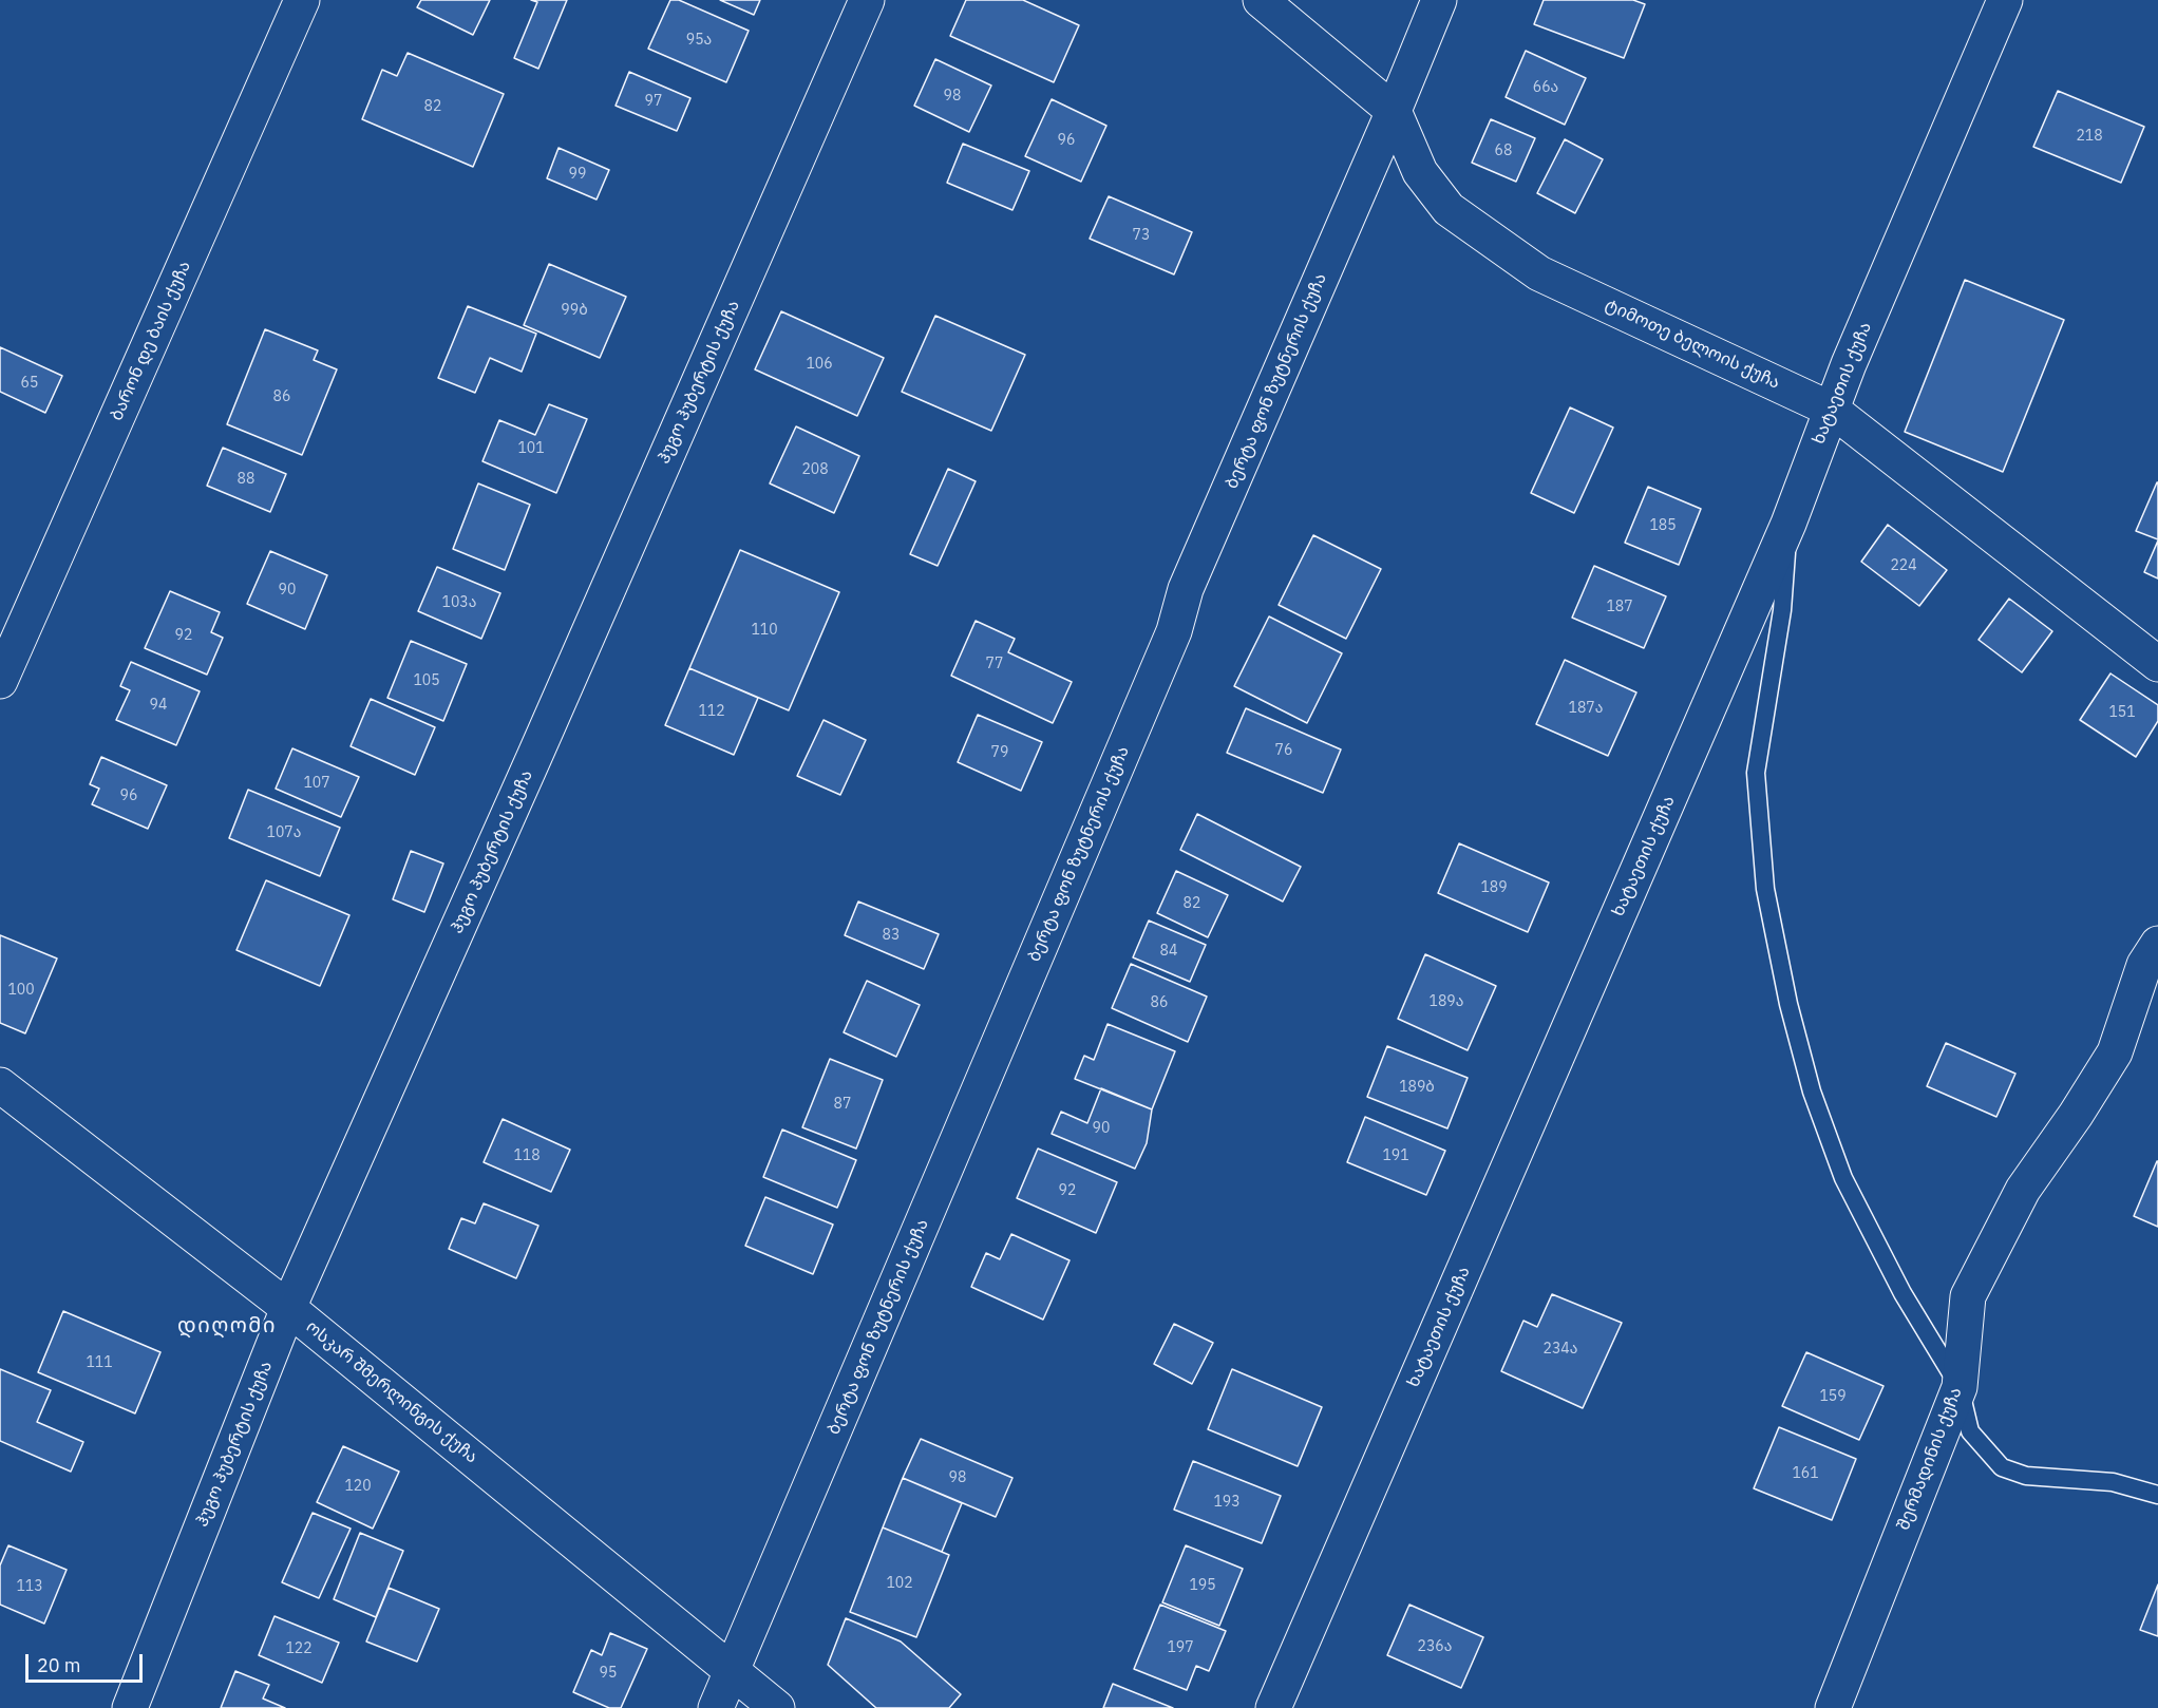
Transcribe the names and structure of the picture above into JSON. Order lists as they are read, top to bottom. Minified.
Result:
{"streets":{"street":["ბარონ დე ბაის ქუჩა","ტიმოთე ბელოის ქუჩა","ბერტა ფონ ზუტნერის ქუჩა","ჰუგო ჰუბერტის ქუჩა","ხატაეთის ქუჩა","ოსკარ შმერლინგის ქუჩა","შერმადინის ქუჩა"]},"crossings":[["ტიმოთე ბელოის ქუჩა","ბერტა ფონ ზუტნერის ქუჩა"],["ტიმოთე ბელოის ქუჩა","ხატაეთის ქუჩა"],["ბერტა ფონ ზუტნერის ქუჩა","ოსკარ შმერლინგის ქუჩა"],["ჰუგო ჰუბერტის ქუჩა","ოსკარ შმერლინგის ქუჩა"]],"districts":["დიღომი"],"house_numbers":["95ა","66ა","98","97","82","218","96","68","99","73","99ბ","106","65","86","101","208","88","185","224","90","103ა","187","110","92","77","105","94","187ა","112","151","76","79","107","96","107ა","189","82","83","84","100","189ა","86","189ბ","87","90","118","191","92","234ა","111","159","161","98","120","193","102","195","113","236ა","197","122","95"],"scale_bar":"20 m"}
